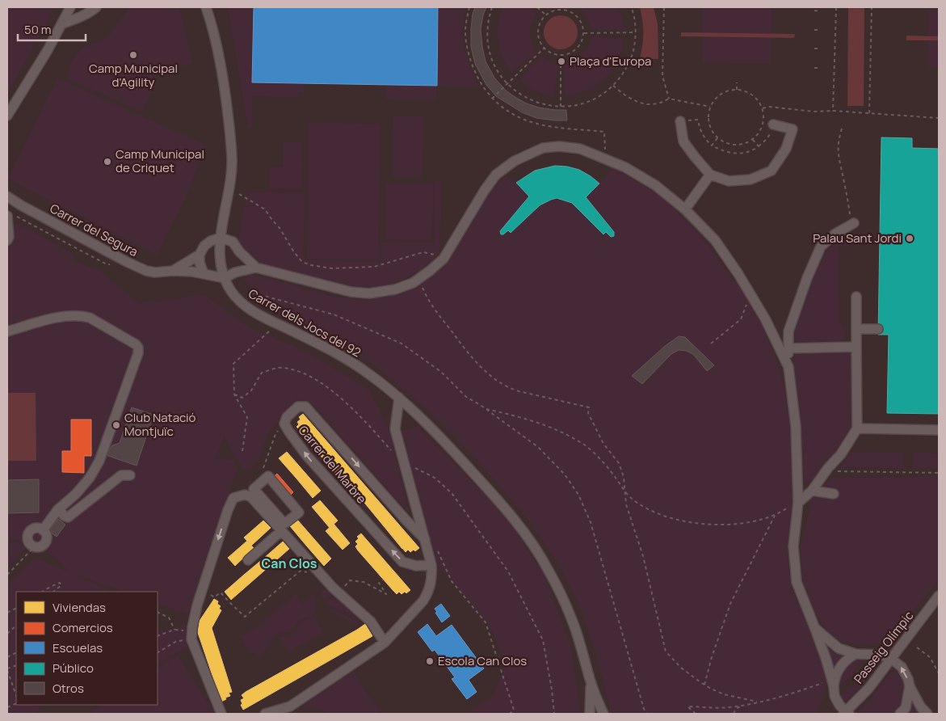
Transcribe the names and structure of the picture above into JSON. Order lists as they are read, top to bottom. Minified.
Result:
{"streets":{"street":["Carrer del Segura","Carrer dels Jocs del 92","Carrer del Marbre","Passeig Olímpic"]},"crossings":[["Carrer del Segura","Carrer dels Jocs del 92"]],"districts":["Can Clos"],"places":["Camp Municipal d'Agility","Plaça d'Europa","Camp Municipal de Criquet","Palau Sant Jordi","Club Natació Montjuïc","Escola Can Clos"],"legend":["Viviendas","Comercios","Escuelas","Público","Otros"],"scale_bar":"50 m"}
